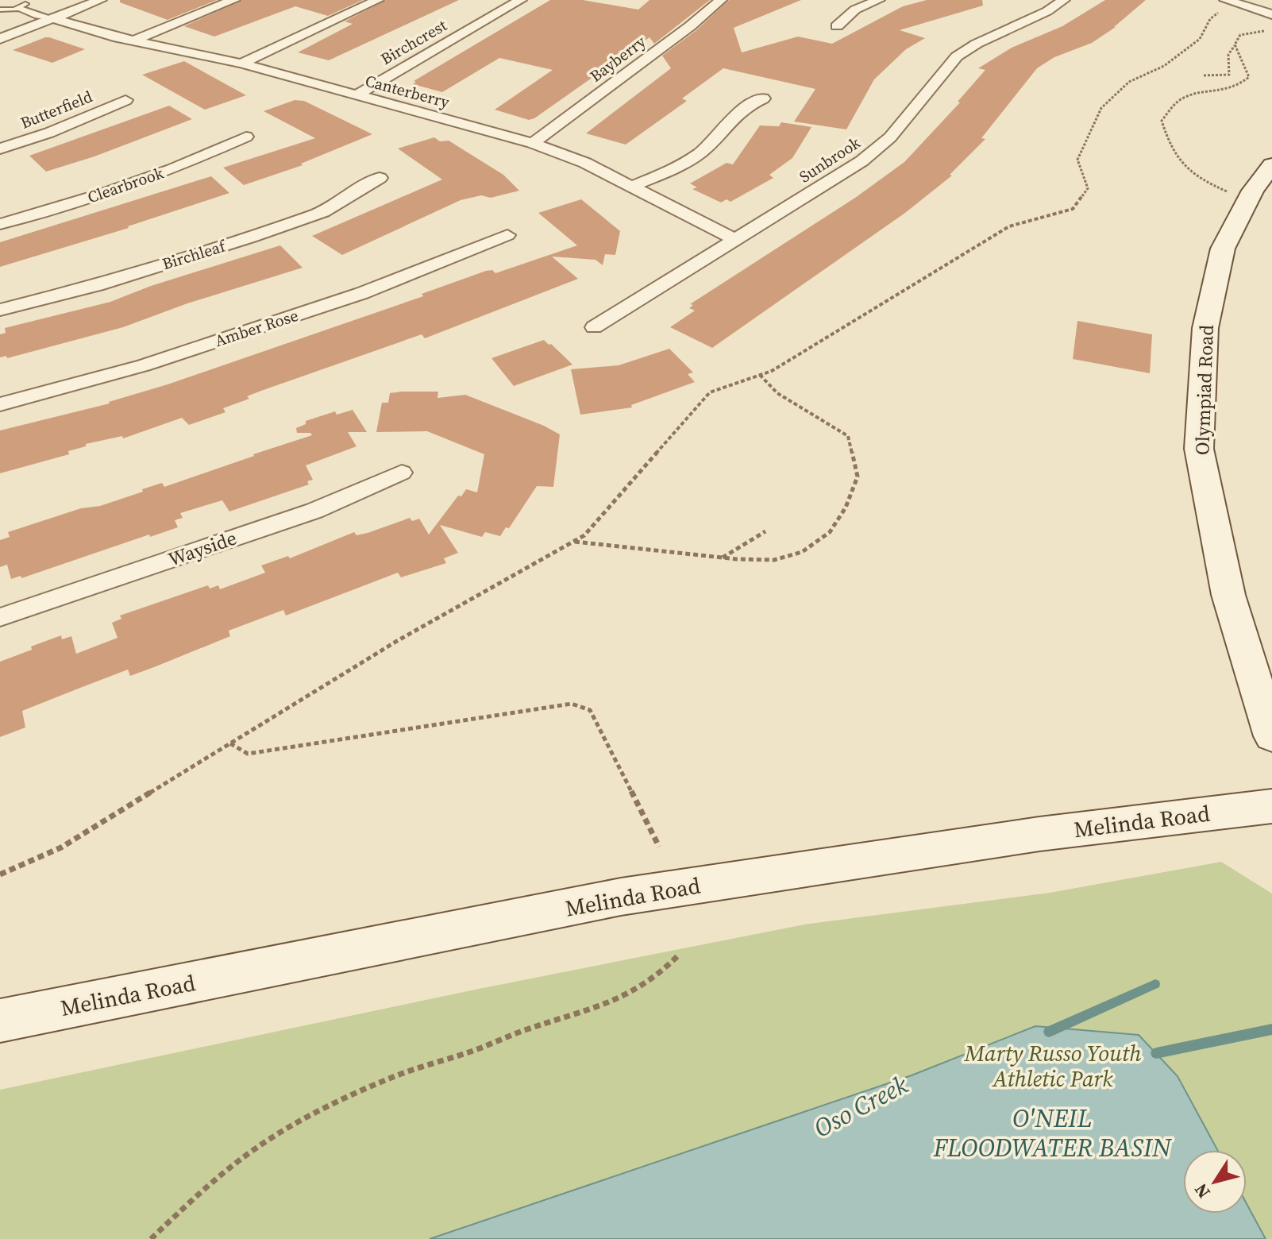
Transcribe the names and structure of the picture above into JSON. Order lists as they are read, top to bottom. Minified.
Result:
{"streets":{"main road":["Olympiad Road","Melinda Road"],"street":["Birchcrest","Bayberry","Canterberry","Butterfield","Sunbrook","Clearbrook","Birchleaf","Amber Rose","Wayside"]},"crossings":[["Birchcrest","Canterberry"],["Bayberry","Canterberry"],["Canterberry","Sunbrook"]],"water":["Oso Creek","O'NEIL FLOODWATER BASIN"],"parks":["Marty Russo Youth Athletic Park"],"north":"bottom left"}
